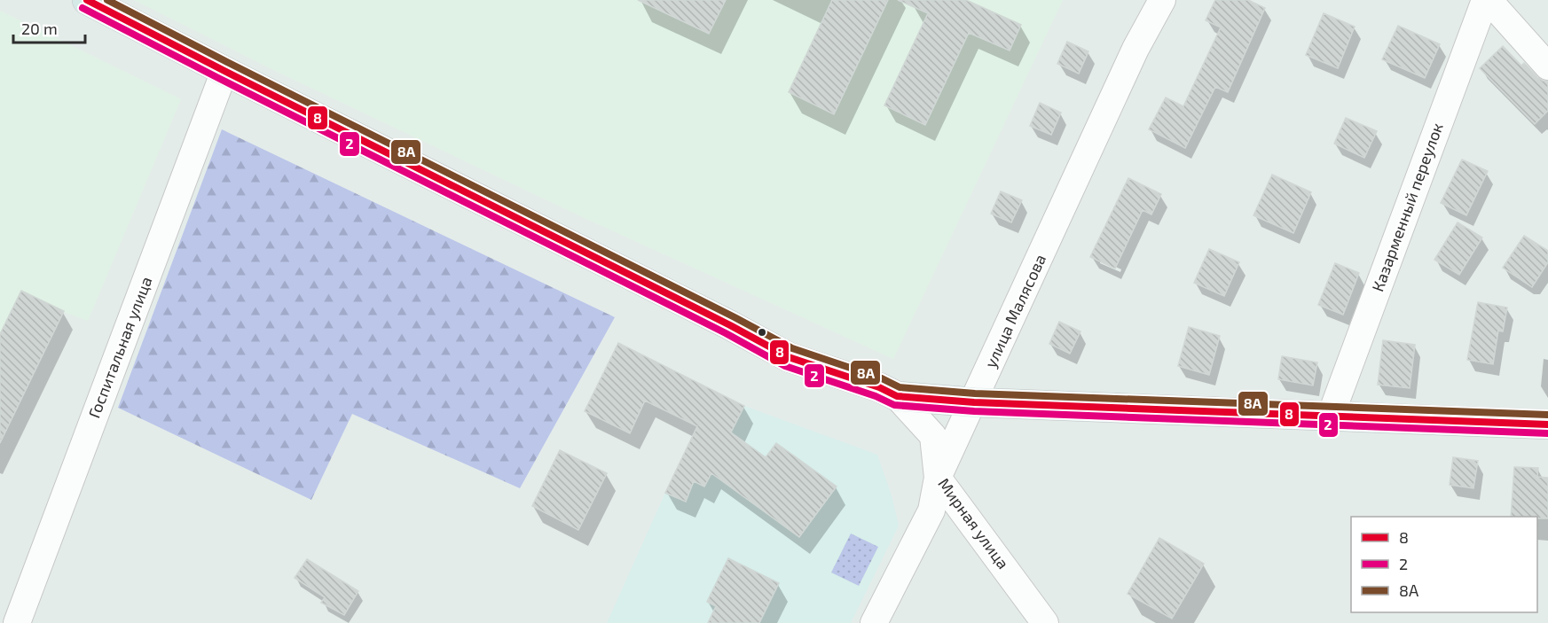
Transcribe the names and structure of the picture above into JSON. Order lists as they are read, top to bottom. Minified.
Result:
{"streets":{"street":["Казарменный переулок","улица Малясова","Госпитальная улица","Мирная улица"]},"crossings":[["улица Малясова","Мирная улица"]],"lines":["transit line 8","transit line 8А","transit line 2"],"legend":["8","2","8А"],"scale_bar":"20 m"}
